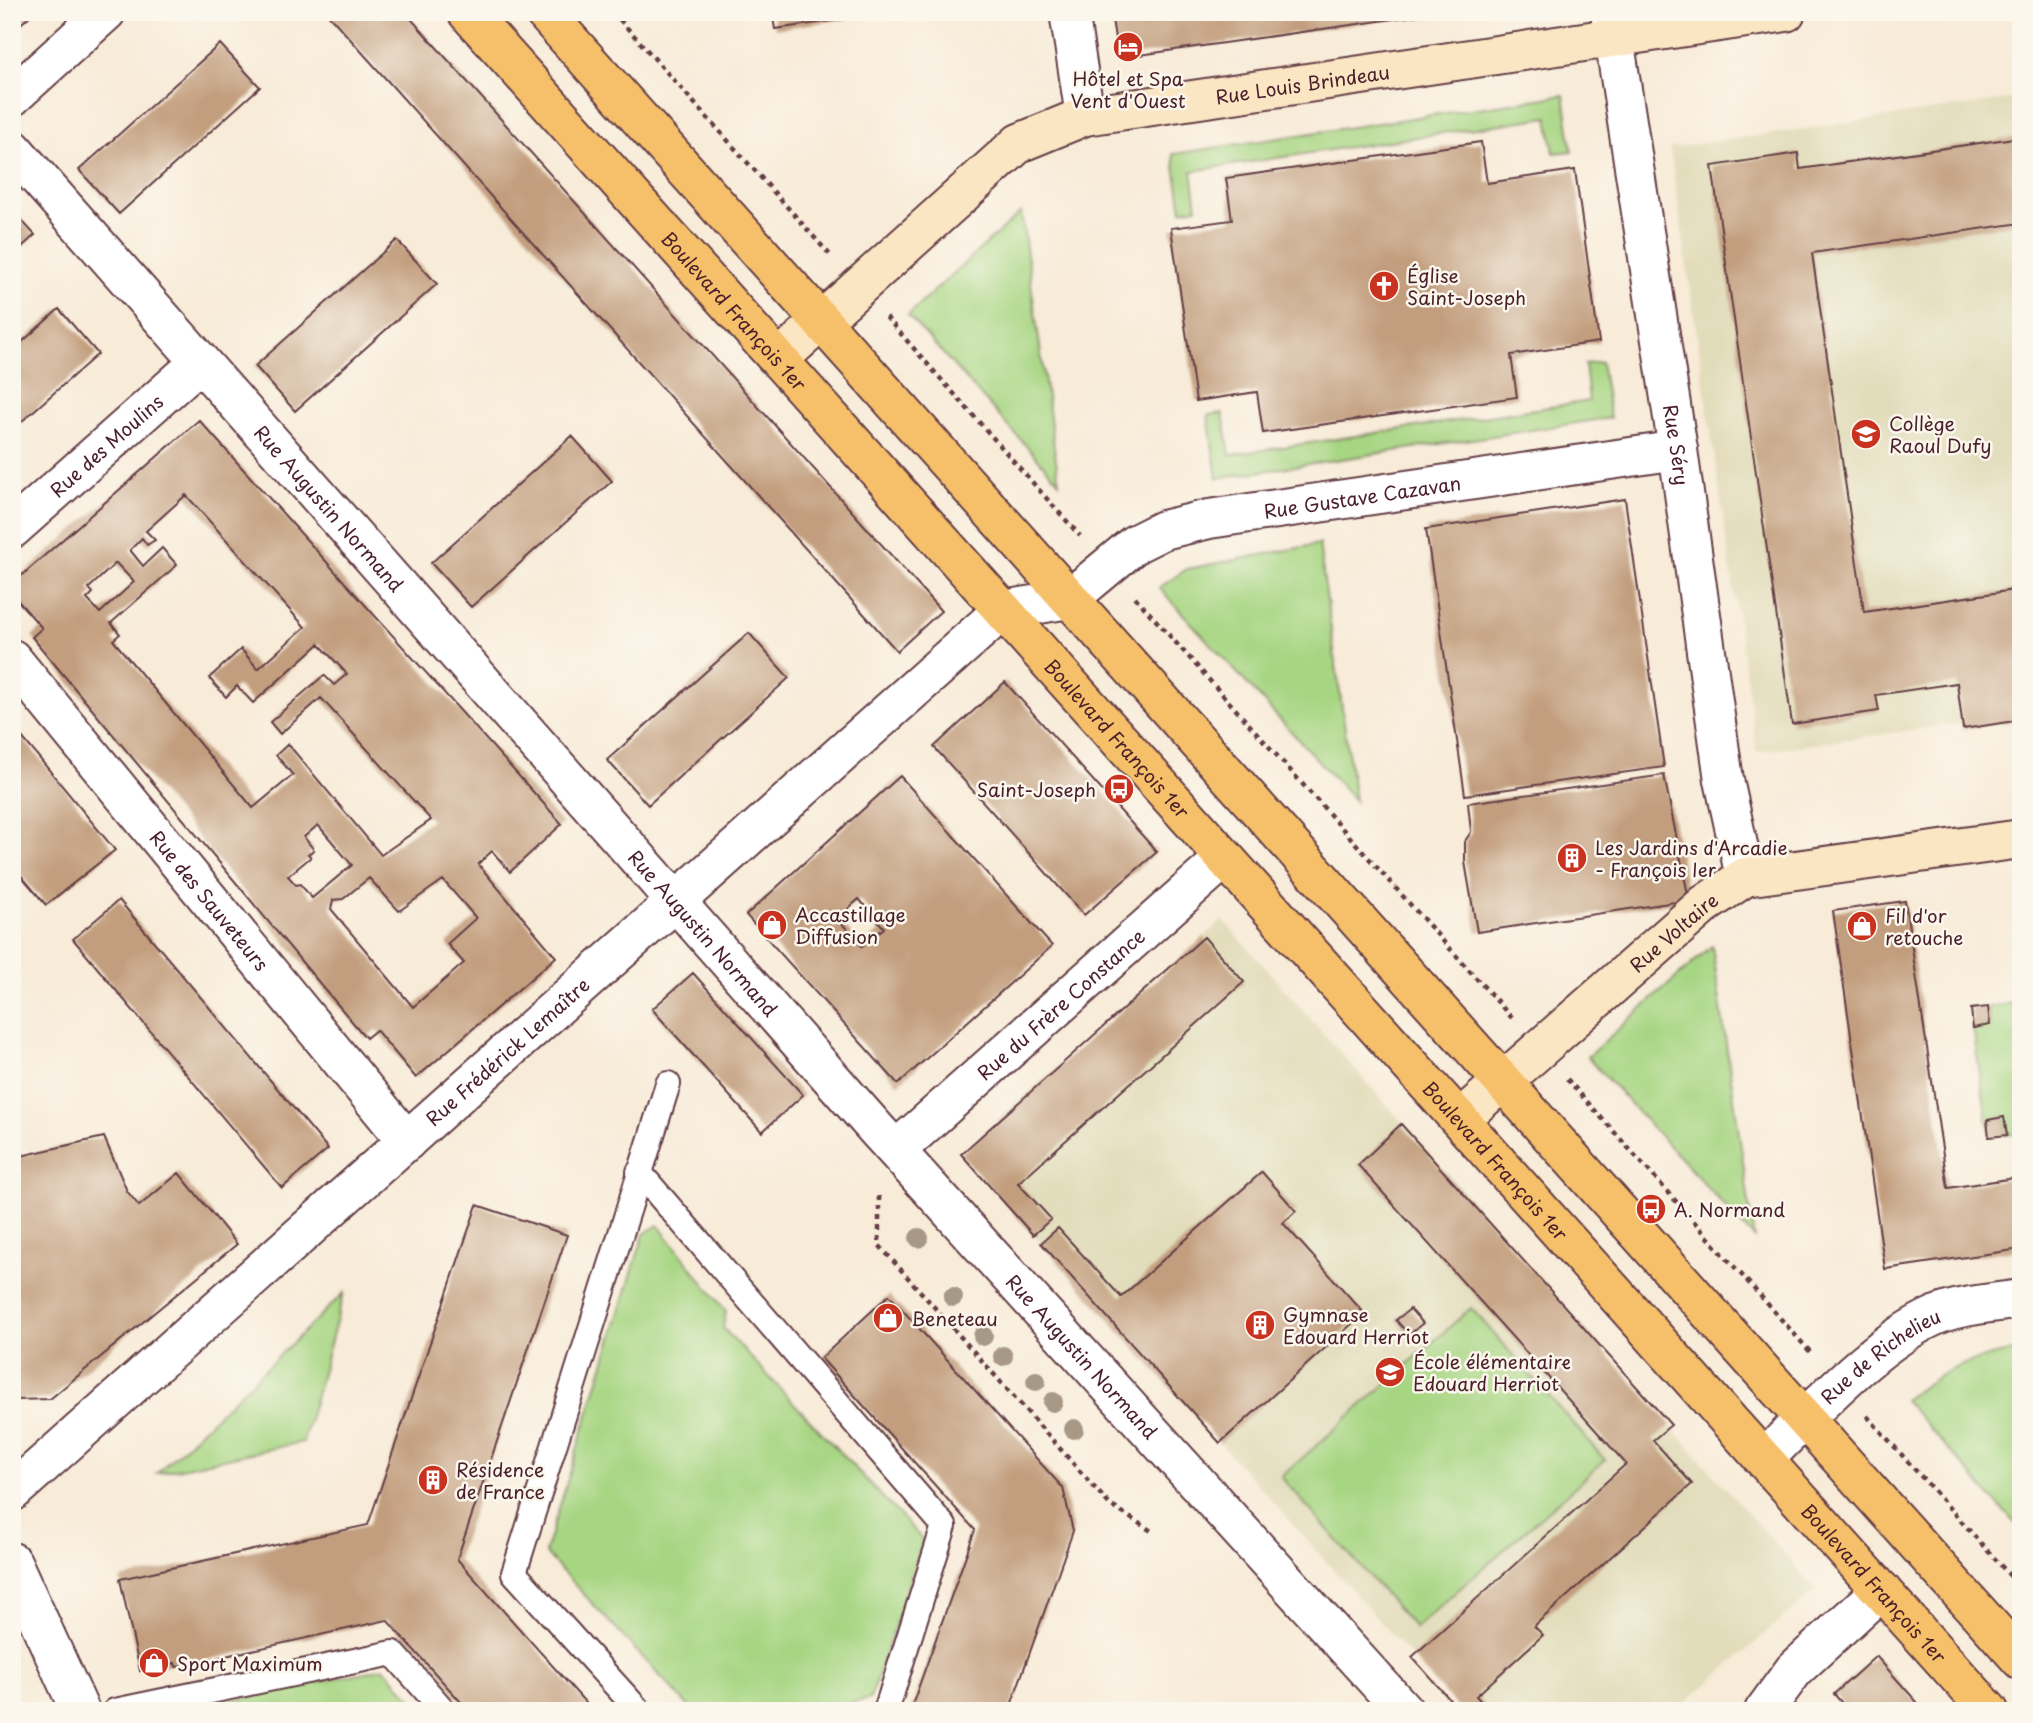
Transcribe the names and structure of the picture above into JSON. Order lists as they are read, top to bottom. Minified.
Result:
{"streets":{"main road":["Rue Louis Brindeau","Boulevard François 1er","Rue Voltaire"],"street":["Rue Séry","Rue des Moulins","Rue Gustave Cazavan","Rue Augustin Normand","Rue des Sauveteurs","Rue du Frère Constance","Rue Frédérick Lemaître","Rue de Richelieu"]},"crossings":[["Rue Louis Brindeau","Boulevard François 1er"],["Rue Louis Brindeau","Rue Séry"],["Boulevard François 1er","Rue Voltaire"],["Boulevard François 1er","Rue du Frère Constance"],["Boulevard François 1er","Rue Frédérick Lemaître"],["Boulevard François 1er","Rue de Richelieu"],["Rue Séry","Rue Gustave Cazavan"],["Rue Séry","Rue Voltaire"],["Rue des Moulins","Rue Augustin Normand"],["Rue Augustin Normand","Rue du Frère Constance"],["Rue Augustin Normand","Rue Frédérick Lemaître"],["Rue des Sauveteurs","Rue Frédérick Lemaître"]],"places":{"hotel":["Hôtel et Spa Vent d'Ouest"],"church":["Église Saint-Joseph"],"school or university":["Collège Raoul Dufy","École élémentaire Edouard Herriot"],"bus stop":["Saint-Joseph","A. Normand"],"building":["Les Jardins d'Arcadie - François Ier","Gymnase Edouard Herriot","Résidence de France"],"shop":["Accastillage Diffusion","Fil d'or retouche","Beneteau","Sport Maximum"]}}
